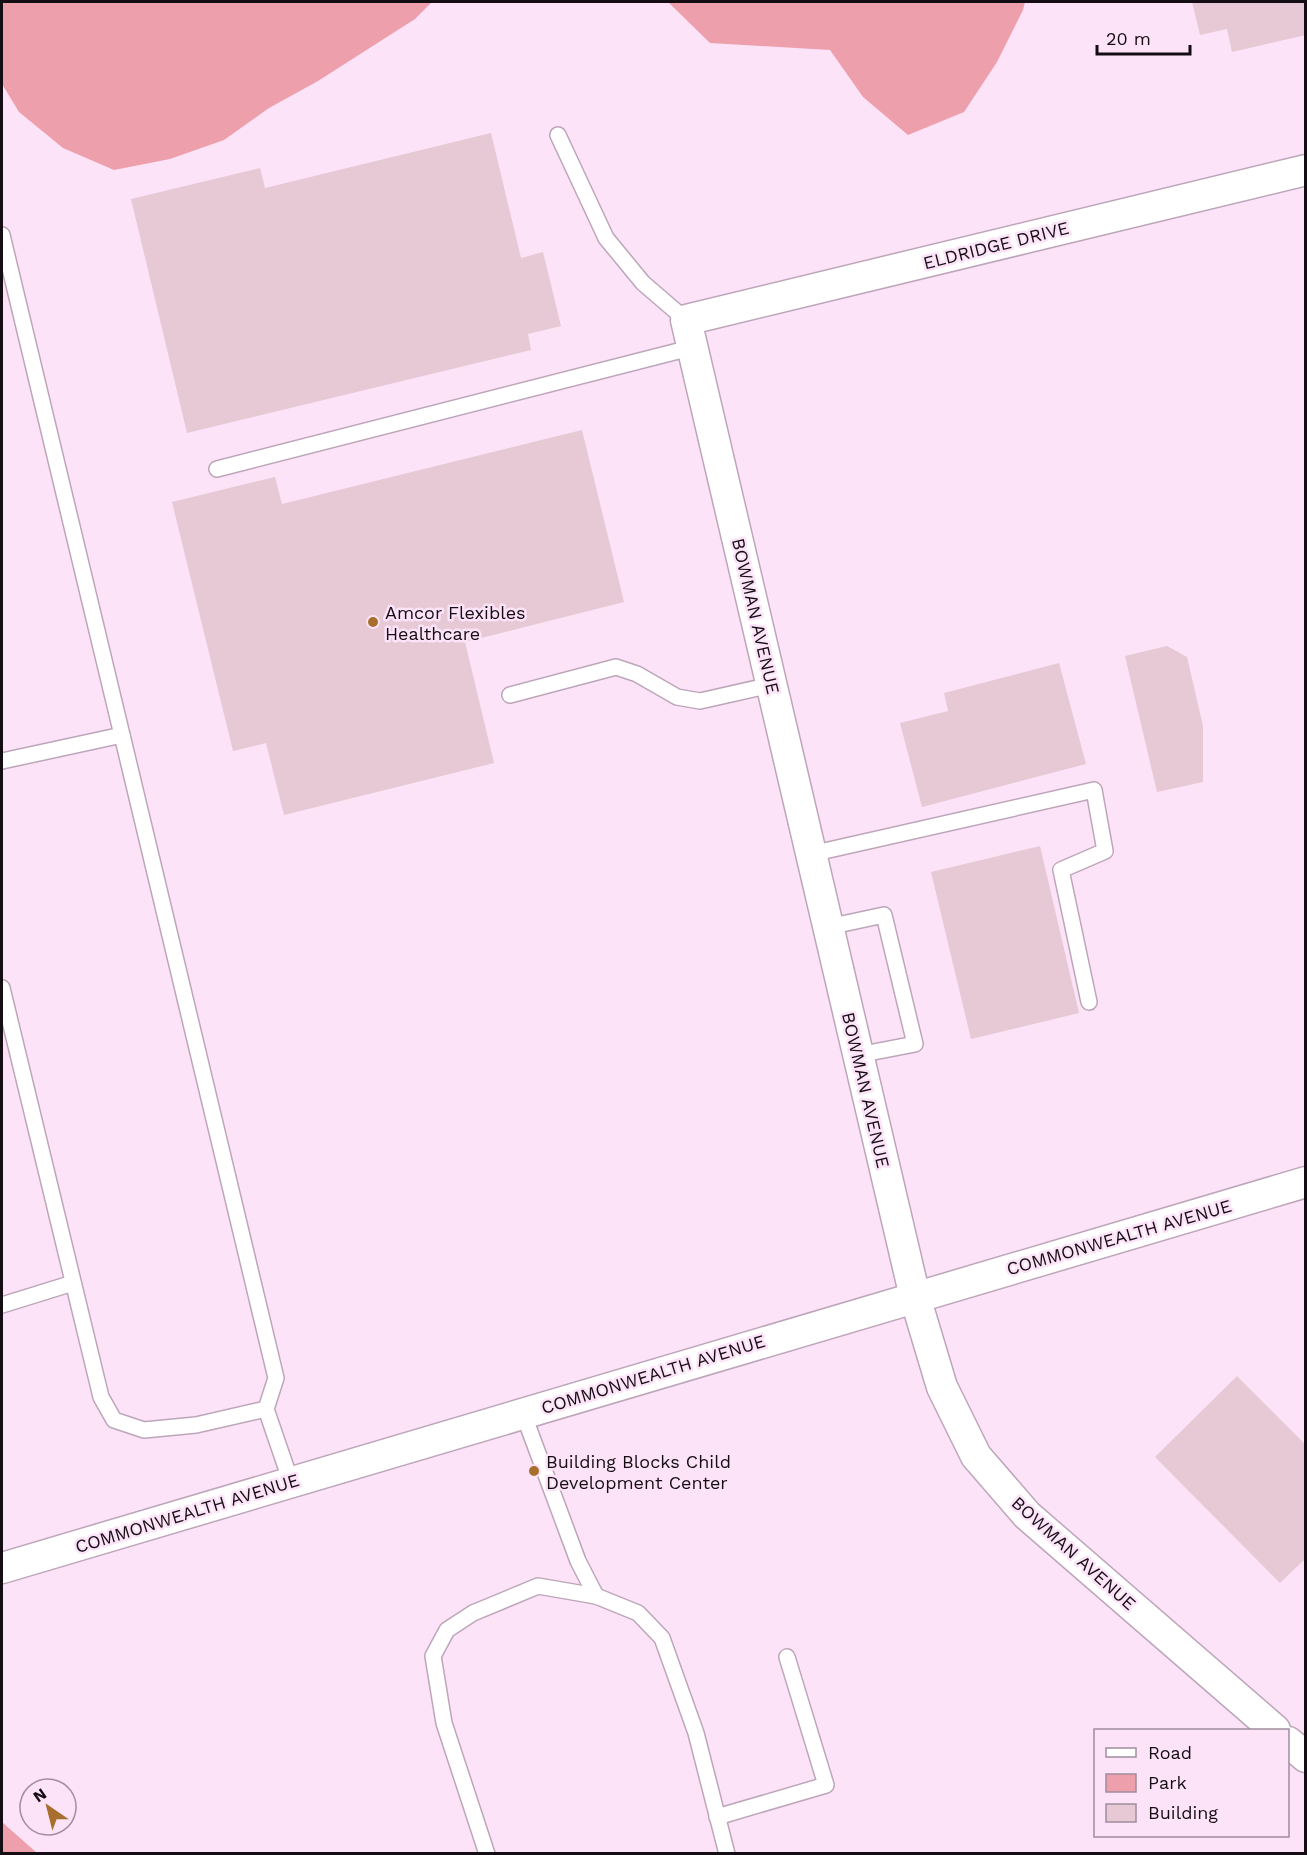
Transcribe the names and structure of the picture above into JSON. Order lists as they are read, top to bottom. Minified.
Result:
{"streets":{"street":["ELDRIDGE DRIVE","BOWMAN AVENUE","COMMONWEALTH AVENUE"]},"crossings":[["ELDRIDGE DRIVE","BOWMAN AVENUE"],["BOWMAN AVENUE","COMMONWEALTH AVENUE"]],"places":["Amcor Flexibles Healthcare","Building Blocks Child Development Center"],"legend":["Road","Park","Building"],"scale_bar":"20 m","north":"top left"}
